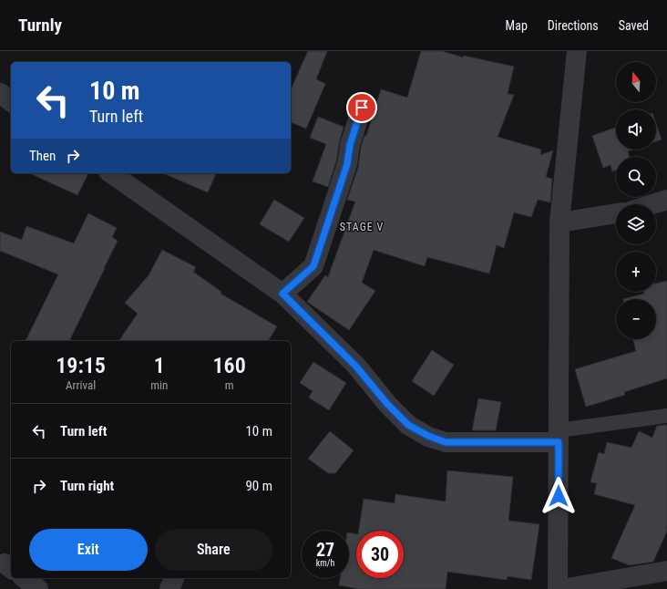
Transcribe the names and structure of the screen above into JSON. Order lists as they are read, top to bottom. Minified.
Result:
{"districts":["STAGE V"],"north":"top","page":{"header":"Turnly","nav":["Map","Directions","Saved"],"map_buttons":["+","−"],"turn":["10 m","Turn left"],"then":"Then","eta":["19:15","Arrival","1","min","160","m"],"list":[{"name":"Turn left","value":"10 m"},{"name":"Turn right","value":"90 m"}],"buttons":["Exit","Share"],"speed":"27 km/h","limit":"30"}}
